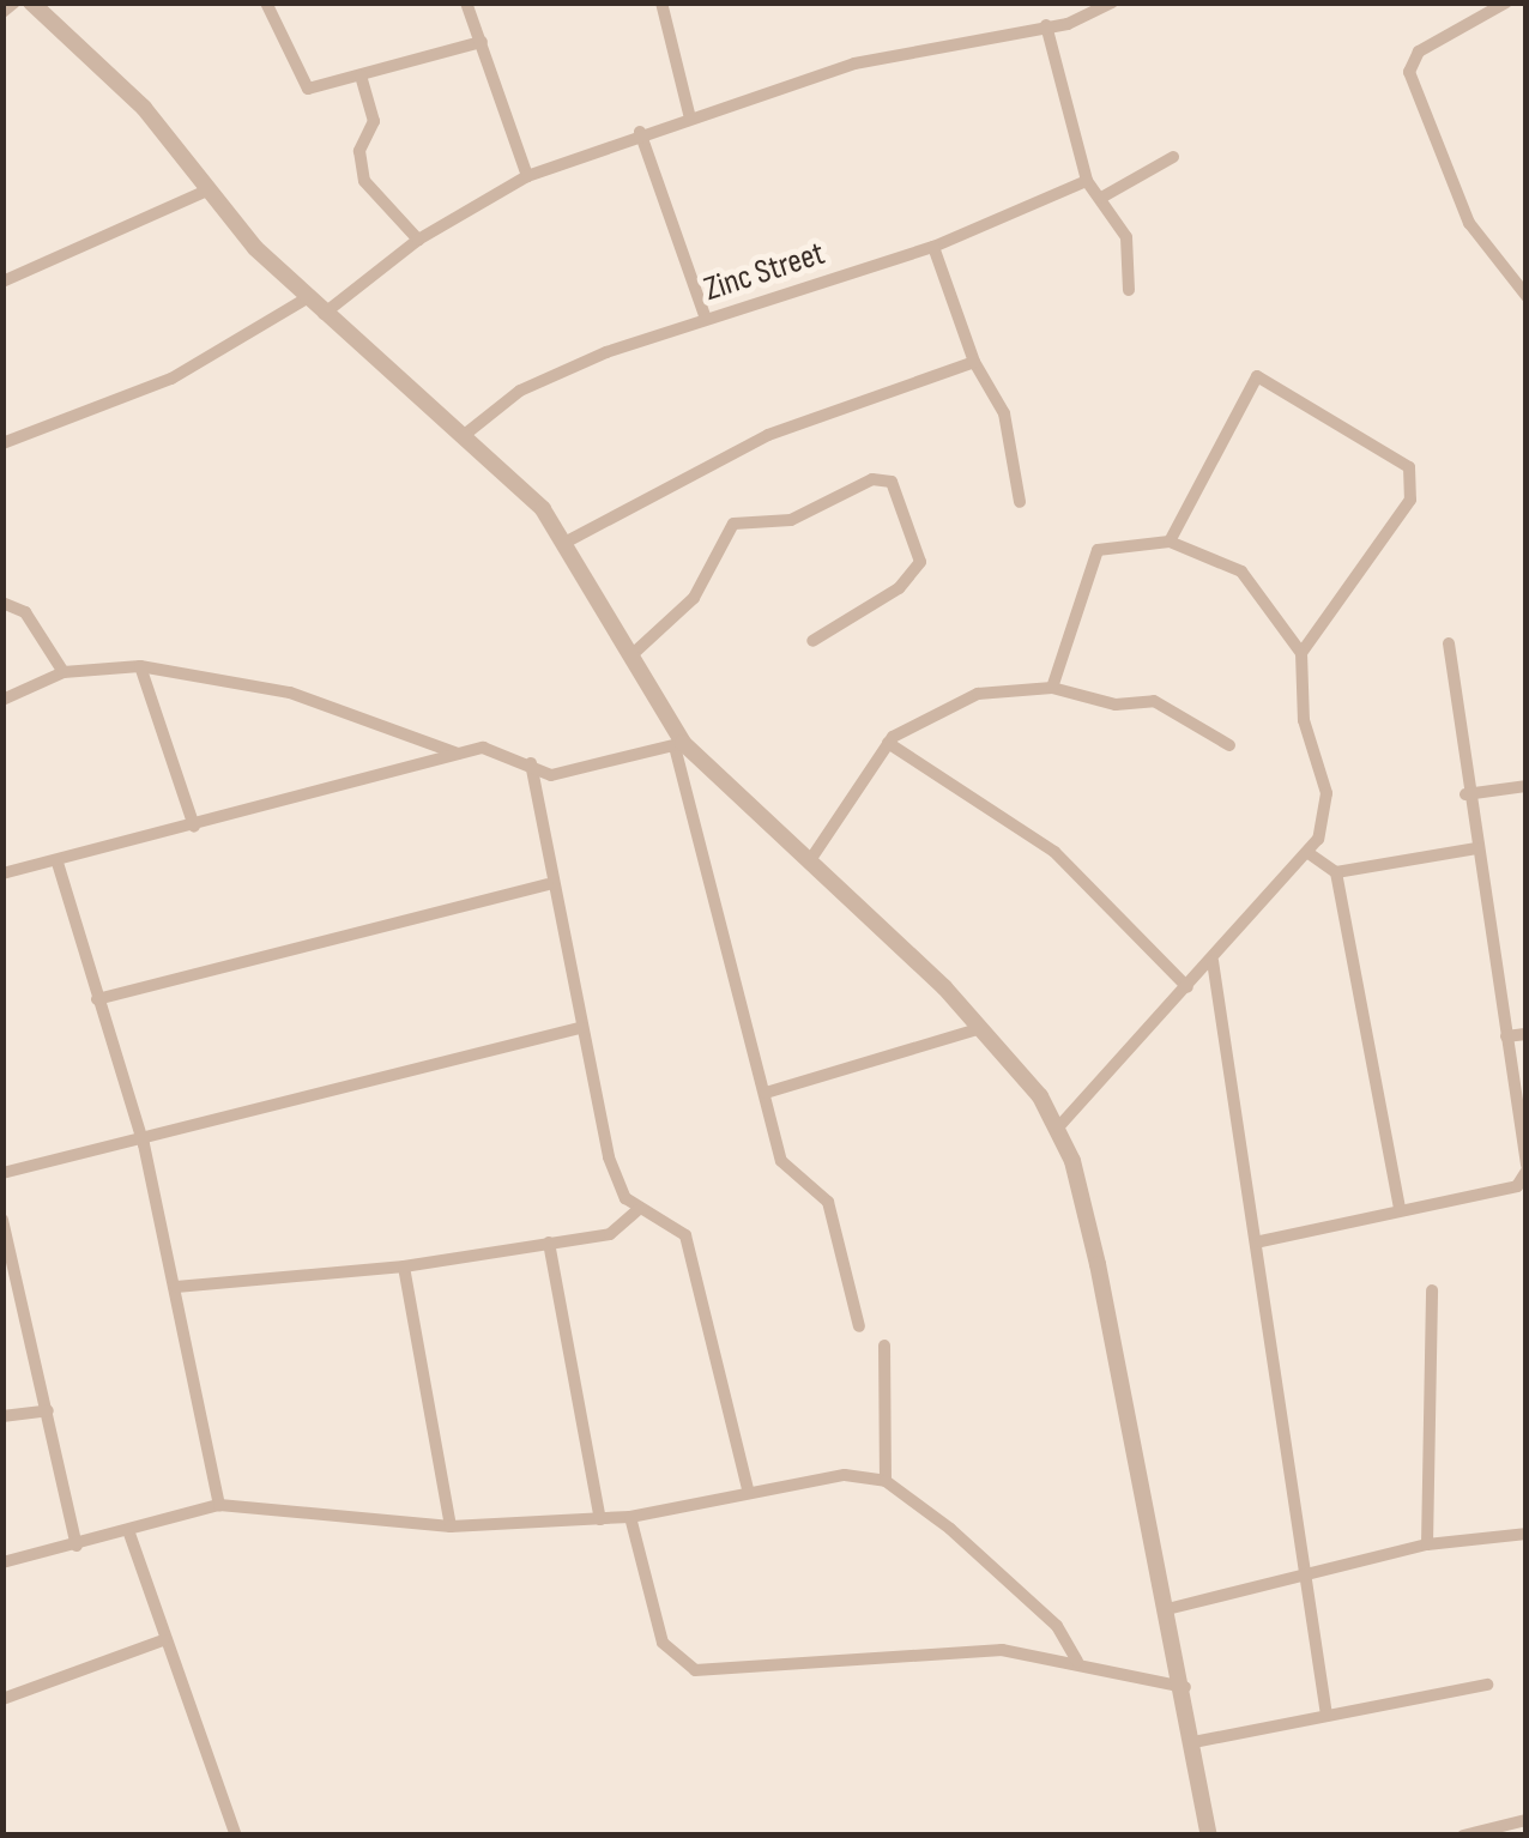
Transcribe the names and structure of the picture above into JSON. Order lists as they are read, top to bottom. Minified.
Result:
{"streets":{"street":["Zinc Street"]}}
